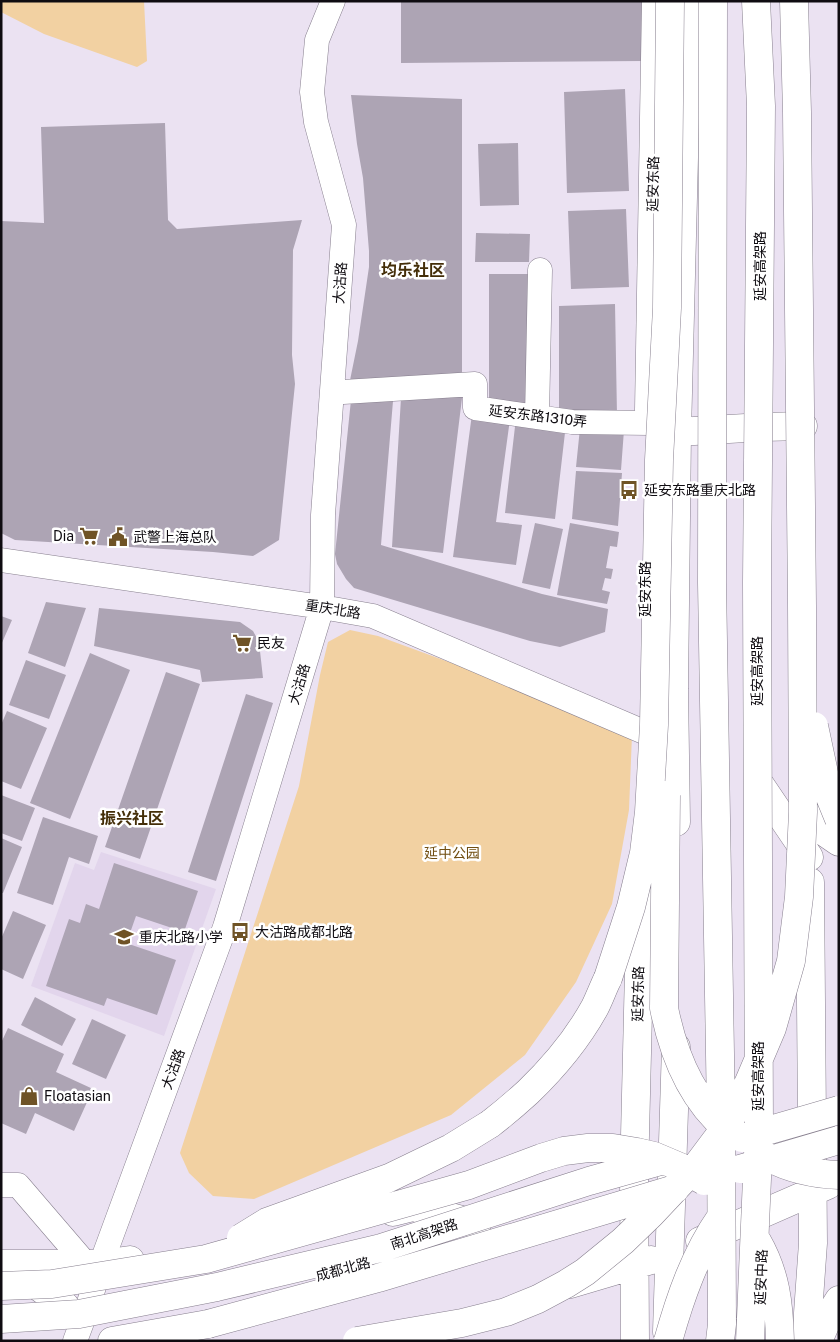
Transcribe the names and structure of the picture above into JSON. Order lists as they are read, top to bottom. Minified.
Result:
{"streets":{"main road":["延安东路","延安高架路","南北高架路","成都北路","延安中路"],"street":["大沽路","延安东路1310弄","重庆北路"]},"crossings":[["延安东路","延安东路1310弄"],["延安东路","重庆北路"],["延安东路","成都北路"],["大沽路","延安东路1310弄"],["大沽路","重庆北路"],["大沽路","成都北路"],["成都北路","延安中路"]],"districts":["均乐社区","振兴社区"],"parks":["延中公园"],"places":{"bus stop":["延安东路重庆北路","大沽路成都北路"],"supermarket":["Dia","民友"],"public building":["武警上海总队"],"school or university":["重庆北路小学"],"shop":["Floatasian"]}}
